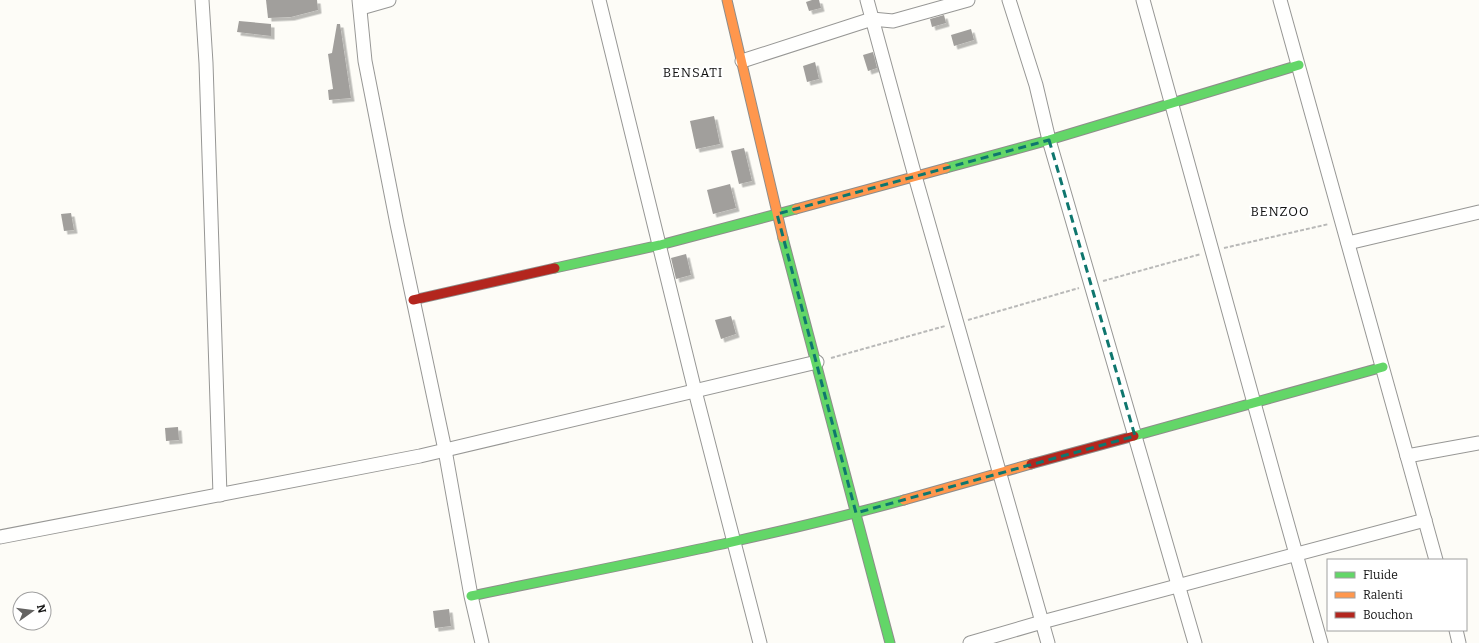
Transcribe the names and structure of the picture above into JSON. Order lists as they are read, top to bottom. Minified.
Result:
{"districts":["BENSATI","BENZOO"],"legend":["Fluide","Ralenti","Bouchon"],"north":"right"}
